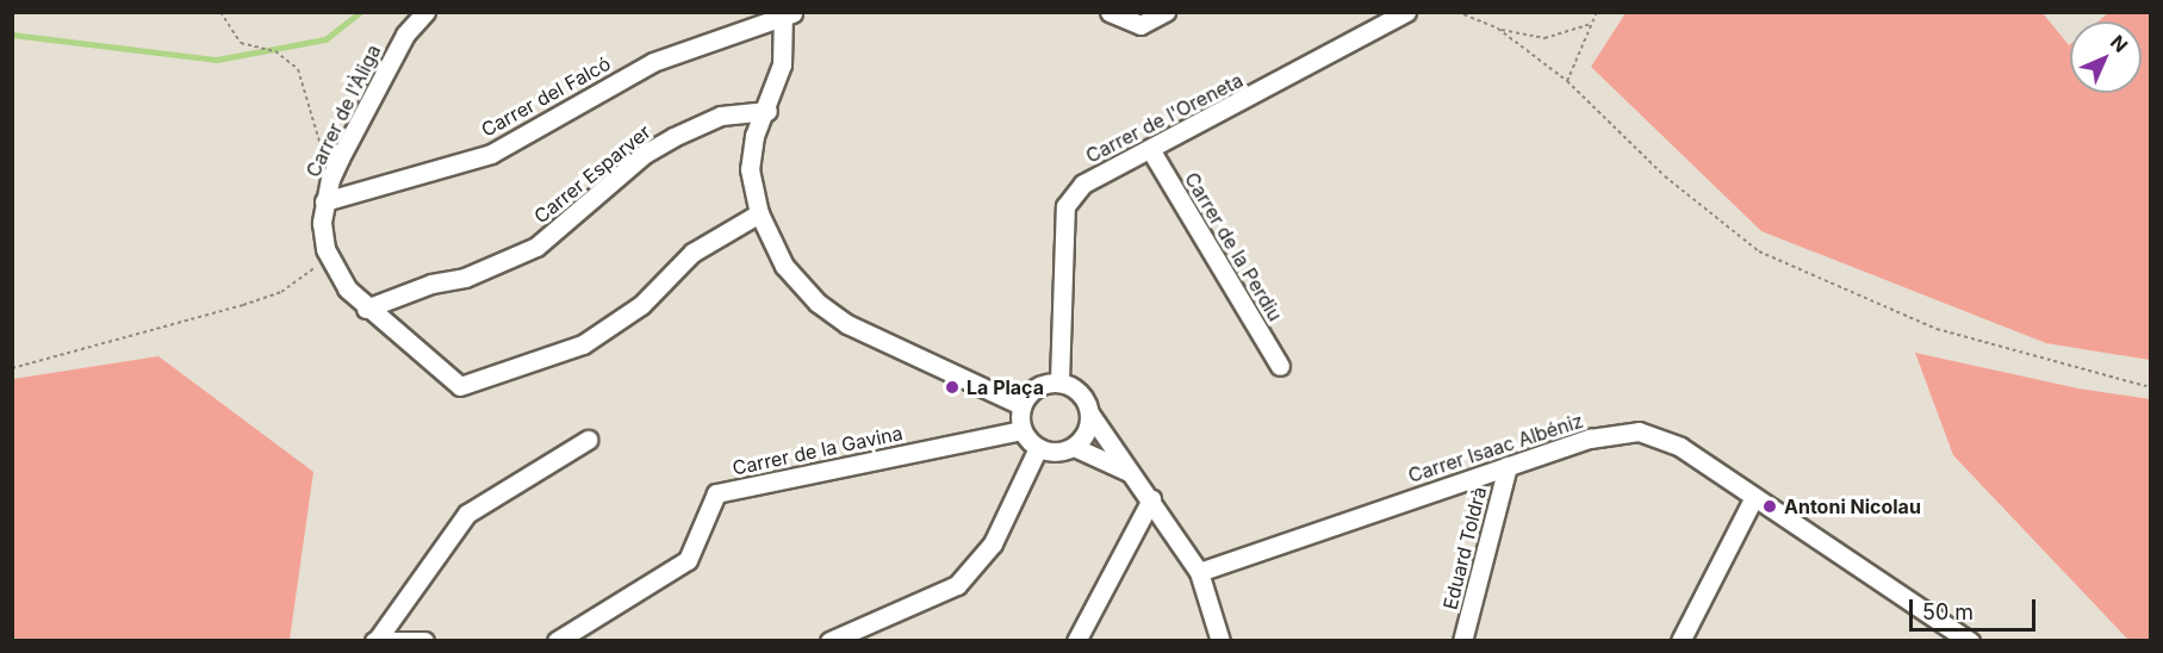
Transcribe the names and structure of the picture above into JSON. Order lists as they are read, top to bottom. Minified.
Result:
{"streets":{"street":["Carrer del Falcó","Carrer de l'Àliga","Carrer de l'Oreneta","Carrer Esparver","Carrer de la Perdiu","Carrer Isaac Albéniz","Carrer de la Gavina","Eduard Toldrà"]},"crossings":[["Carrer del Falcó","Carrer de l'Àliga"],["Carrer de l'Àliga","Carrer Esparver"],["Carrer de l'Oreneta","Carrer de la Perdiu"],["Carrer de l'Oreneta","Carrer de la Gavina"],["Carrer Isaac Albéniz","Eduard Toldrà"]],"places":["La Plaça","Antoni Nicolau"],"scale_bar":"50 m","north":"top right"}
